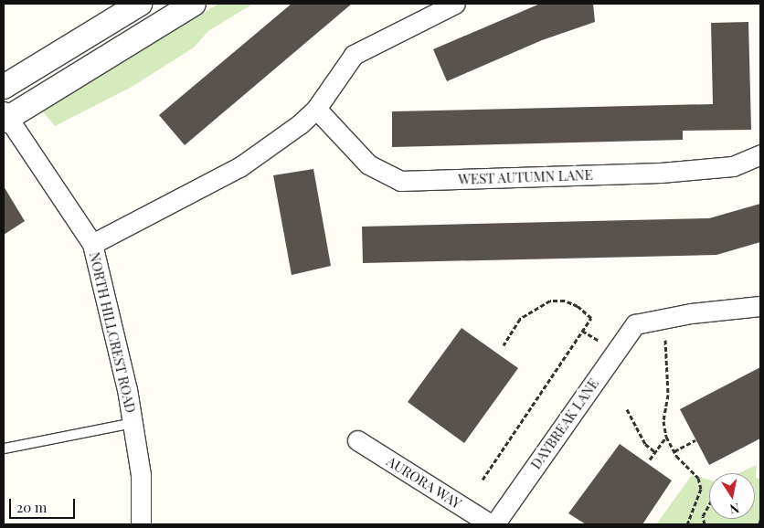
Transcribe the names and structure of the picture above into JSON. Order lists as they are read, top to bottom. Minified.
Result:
{"streets":{"street":["WEST AUTUMN LANE","NORTH HILLCREST ROAD","DAYBREAK LANE","AURORA WAY"]},"scale_bar":"20 m","north":"bottom"}
